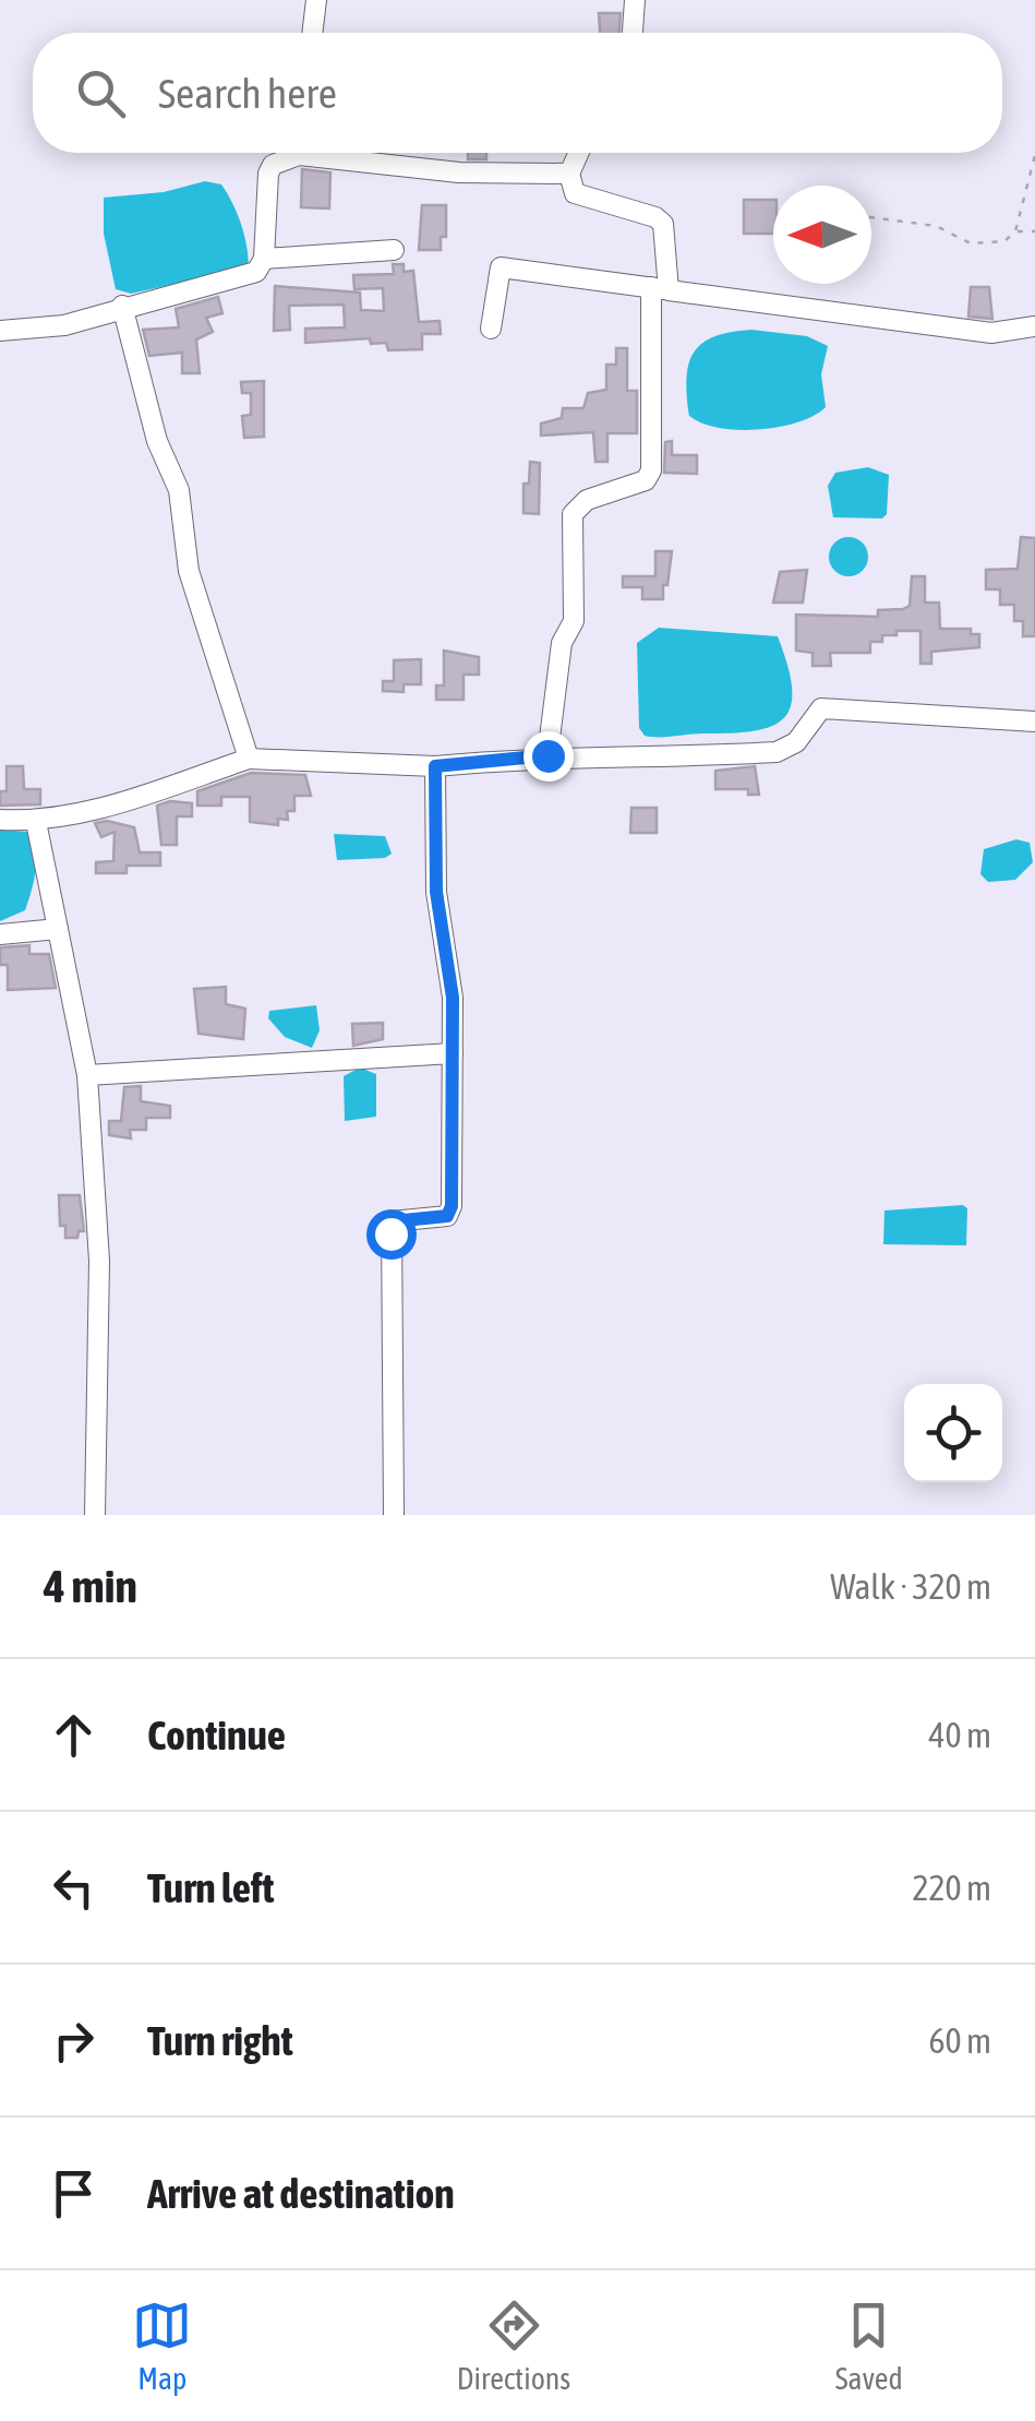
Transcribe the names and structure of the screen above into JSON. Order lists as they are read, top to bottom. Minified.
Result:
{"north":"left","page":{"search":"Search here","heading":["4 min","Walk · 320 m"],"list":[["Continue","40 m"],["Turn left","220 m"],["Turn right","60 m"],"Arrive at destination"],"nav":["Map","Directions","Saved"]}}
